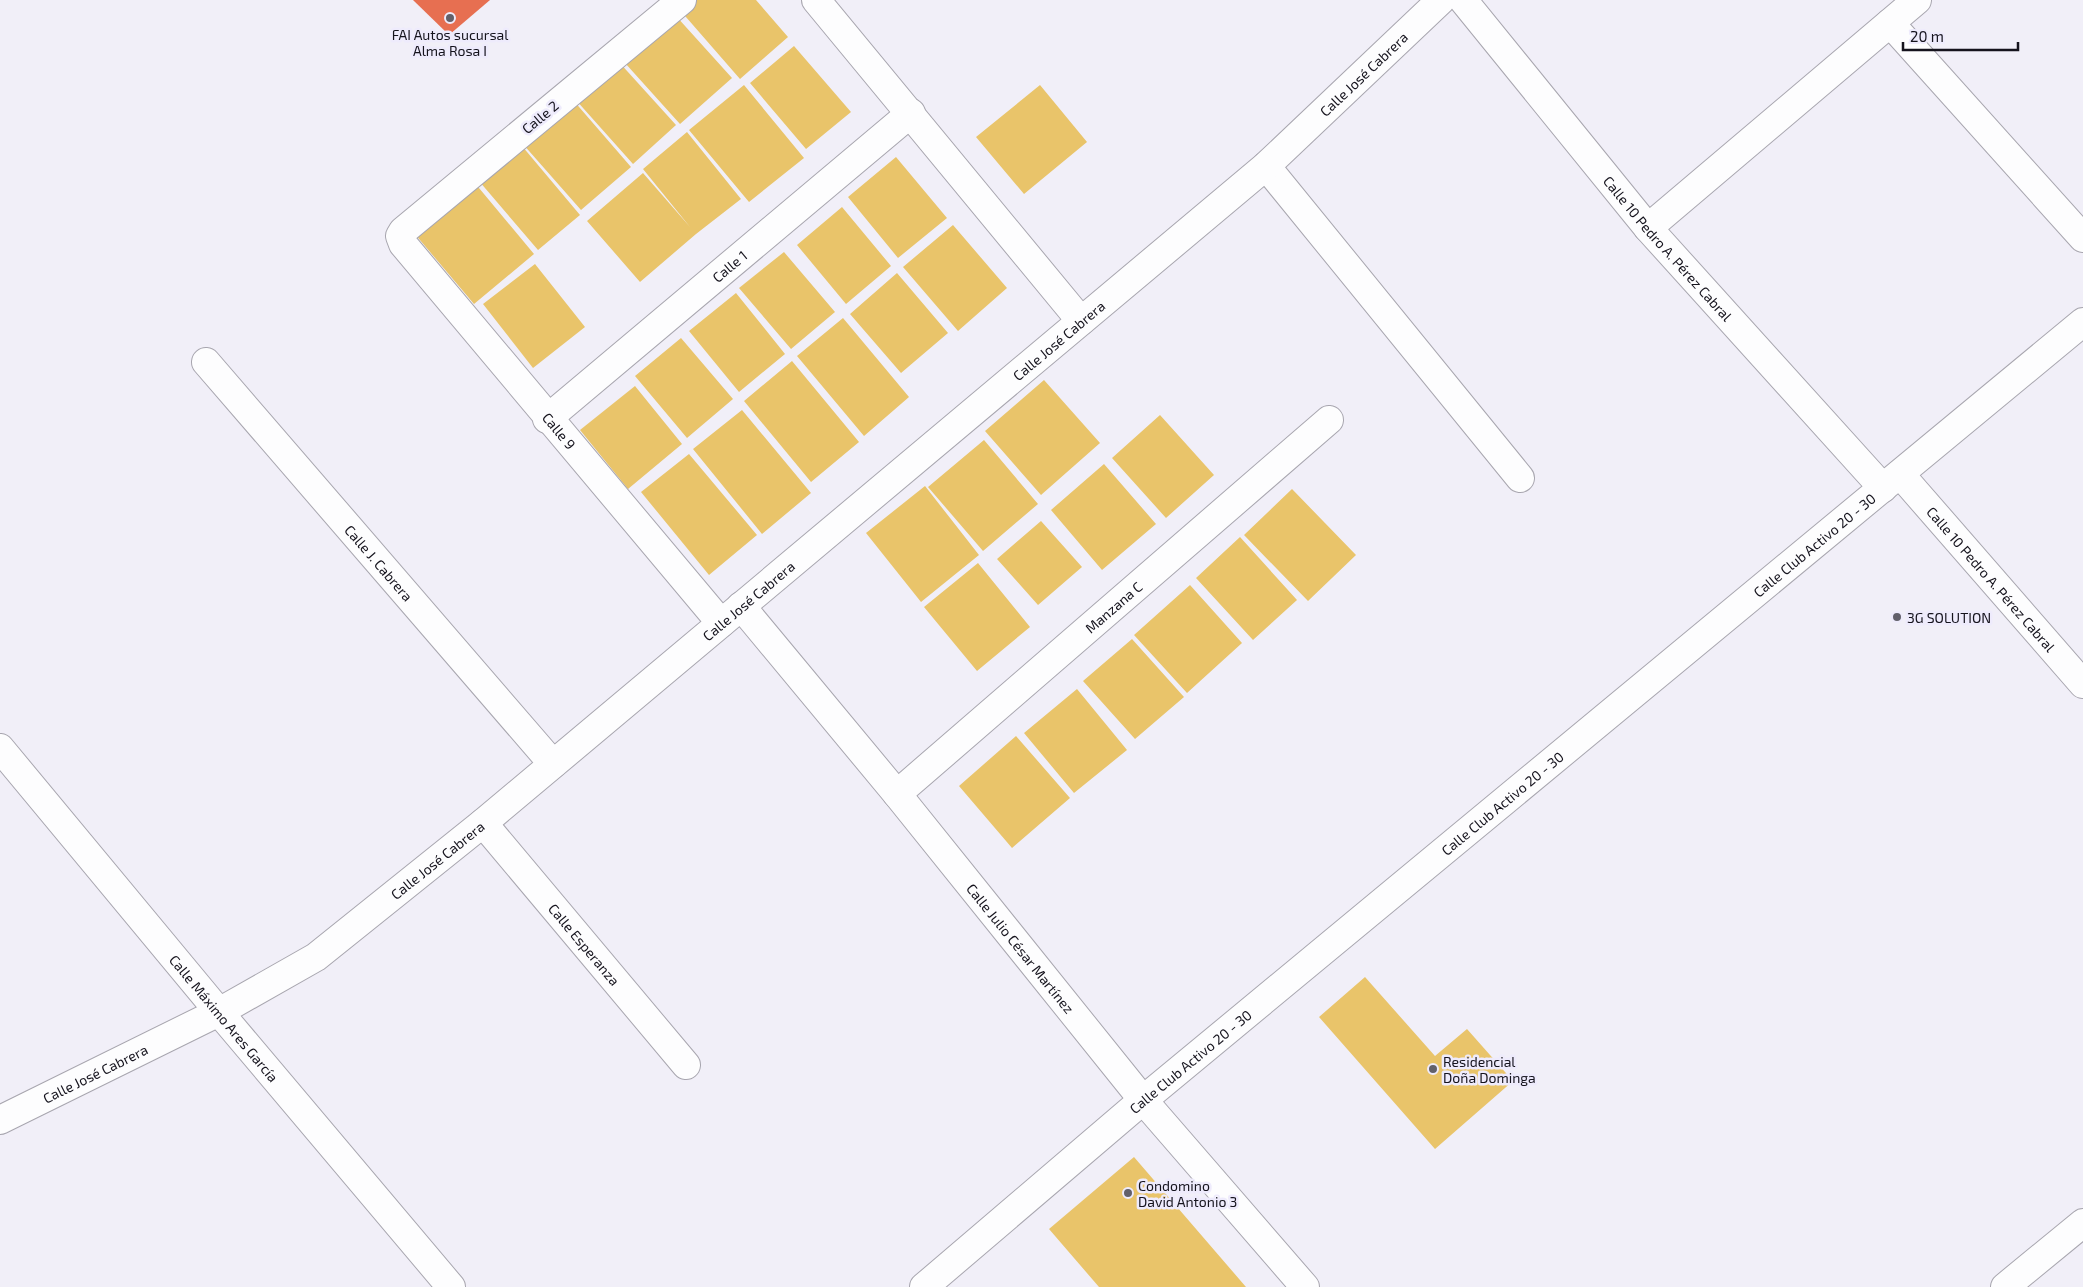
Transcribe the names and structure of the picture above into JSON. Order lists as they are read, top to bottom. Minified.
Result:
{"streets":{"street":["Calle José Cabrera","Calle 2","Calle 10 Pedro A. Pérez Cabral","Calle 1","Calle 9","Calle Club Activo 20 - 30","Calle J. Cabrera","Manzana C","Calle Esperanza","Calle Julio César Martínez","Calle Máximo Ares García"]},"crossings":[["Calle José Cabrera","Calle 9"],["Calle José Cabrera","Calle J. Cabrera"],["Calle José Cabrera","Calle Esperanza"],["Calle José Cabrera","Calle Julio César Martínez"],["Calle José Cabrera","Calle Máximo Ares García"],["Calle 2","Calle 9"],["Calle 10 Pedro A. Pérez Cabral","Calle Club Activo 20 - 30"],["Calle 1","Calle 9"],["Calle 9","Calle Julio César Martínez"],["Calle Club Activo 20 - 30","Calle Julio César Martínez"],["Manzana C","Calle Julio César Martínez"]],"places":["FAI Autos sucursal Alma Rosa I","3G SOLUTION","Residencial Doña Dominga","Condomino David Antonio 3"],"scale_bar":"20 m"}
